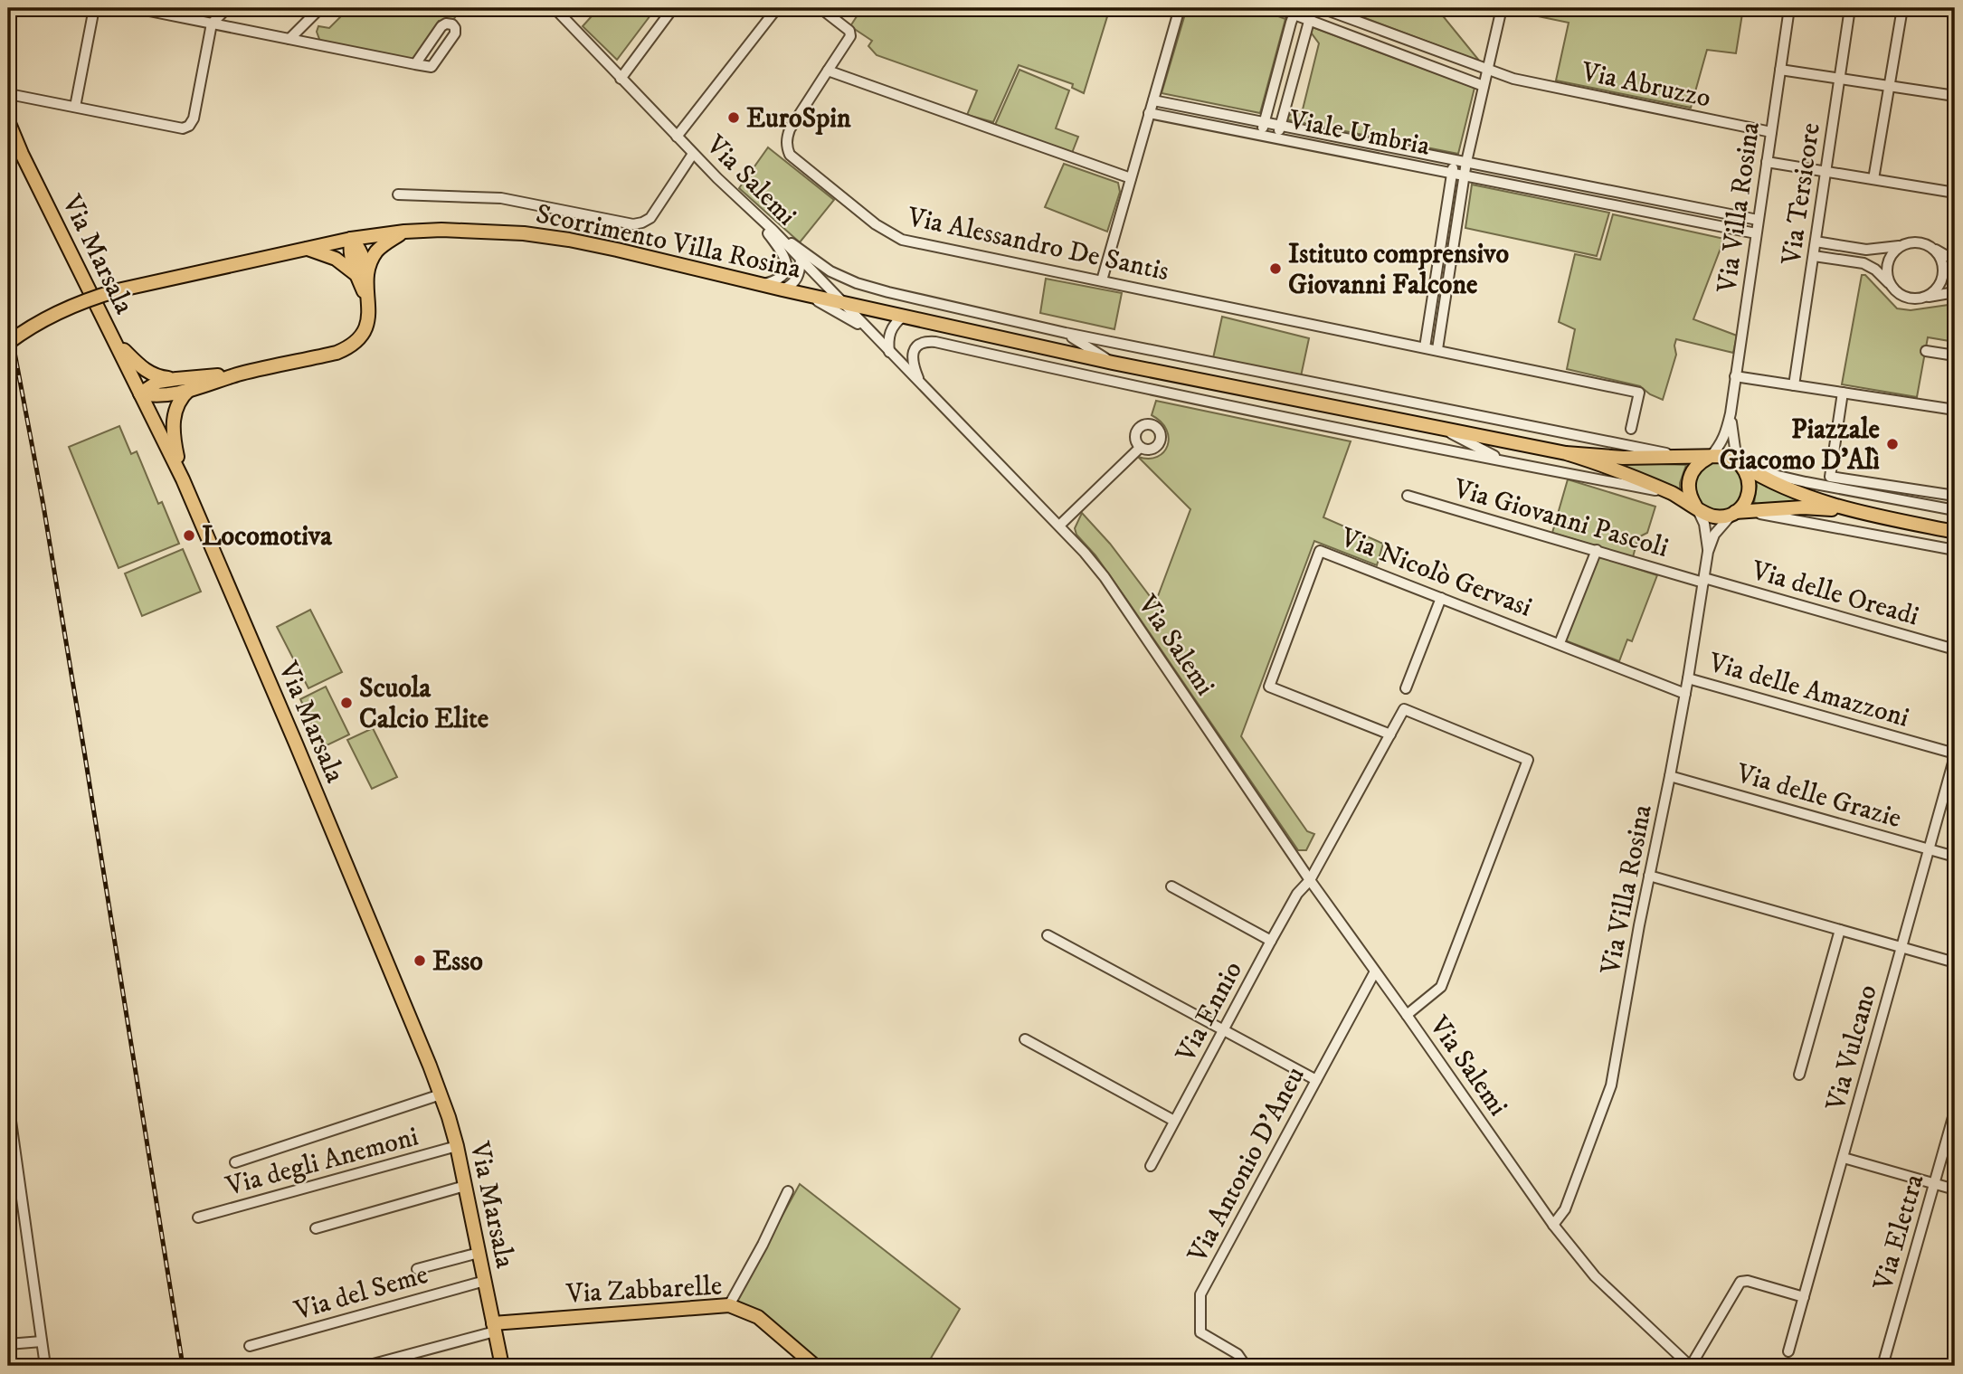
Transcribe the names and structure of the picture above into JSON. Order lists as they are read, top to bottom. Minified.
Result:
{"streets":{"main road":["Scorrimento Villa Rosina","Via Marsala","Via Zabbarelle"],"street":["Via Abruzzo","Viale Umbria","Via Salemi","Via Tersicore","Via Villa Rosina","Via Alessandro De Santis","Via Giovanni Pascoli","Via Nicolò Gervasi","Via delle Oreadi","Via delle Amazzoni","Via delle Grazie","Via Ennio","Via Vulcano","Via degli Anemoni","Via Antonio D'Aneu","Via Elettra","Via del Seme"]},"crossings":[["Via Abruzzo","Via Villa Rosina"],["Viale Umbria","Via Villa Rosina"],["Via Salemi","Via Villa Rosina"],["Via Salemi","Scorrimento Villa Rosina"],["Via Salemi","Via Ennio"],["Via Salemi","Via Antonio D'Aneu"],["Via Villa Rosina","Via Giovanni Pascoli"],["Via Villa Rosina","Via Nicolò Gervasi"],["Via Villa Rosina","Via delle Oreadi"],["Via Villa Rosina","Via delle Amazzoni"],["Via Villa Rosina","Via delle Grazie"],["Via Marsala","Via degli Anemoni"],["Via Marsala","Via Zabbarelle"],["Via Marsala","Via del Seme"],["Via Giovanni Pascoli","Via delle Oreadi"],["Via Nicolò Gervasi","Via Ennio"],["Via delle Amazzoni","Via Vulcano"],["Via delle Grazie","Via Vulcano"]],"places":["EuroSpin","Istituto comprensivo Giovanni Falcone","Piazzale Giacomo D'Alì","Locomotiva","Scuola Calcio Elite","Esso"]}
